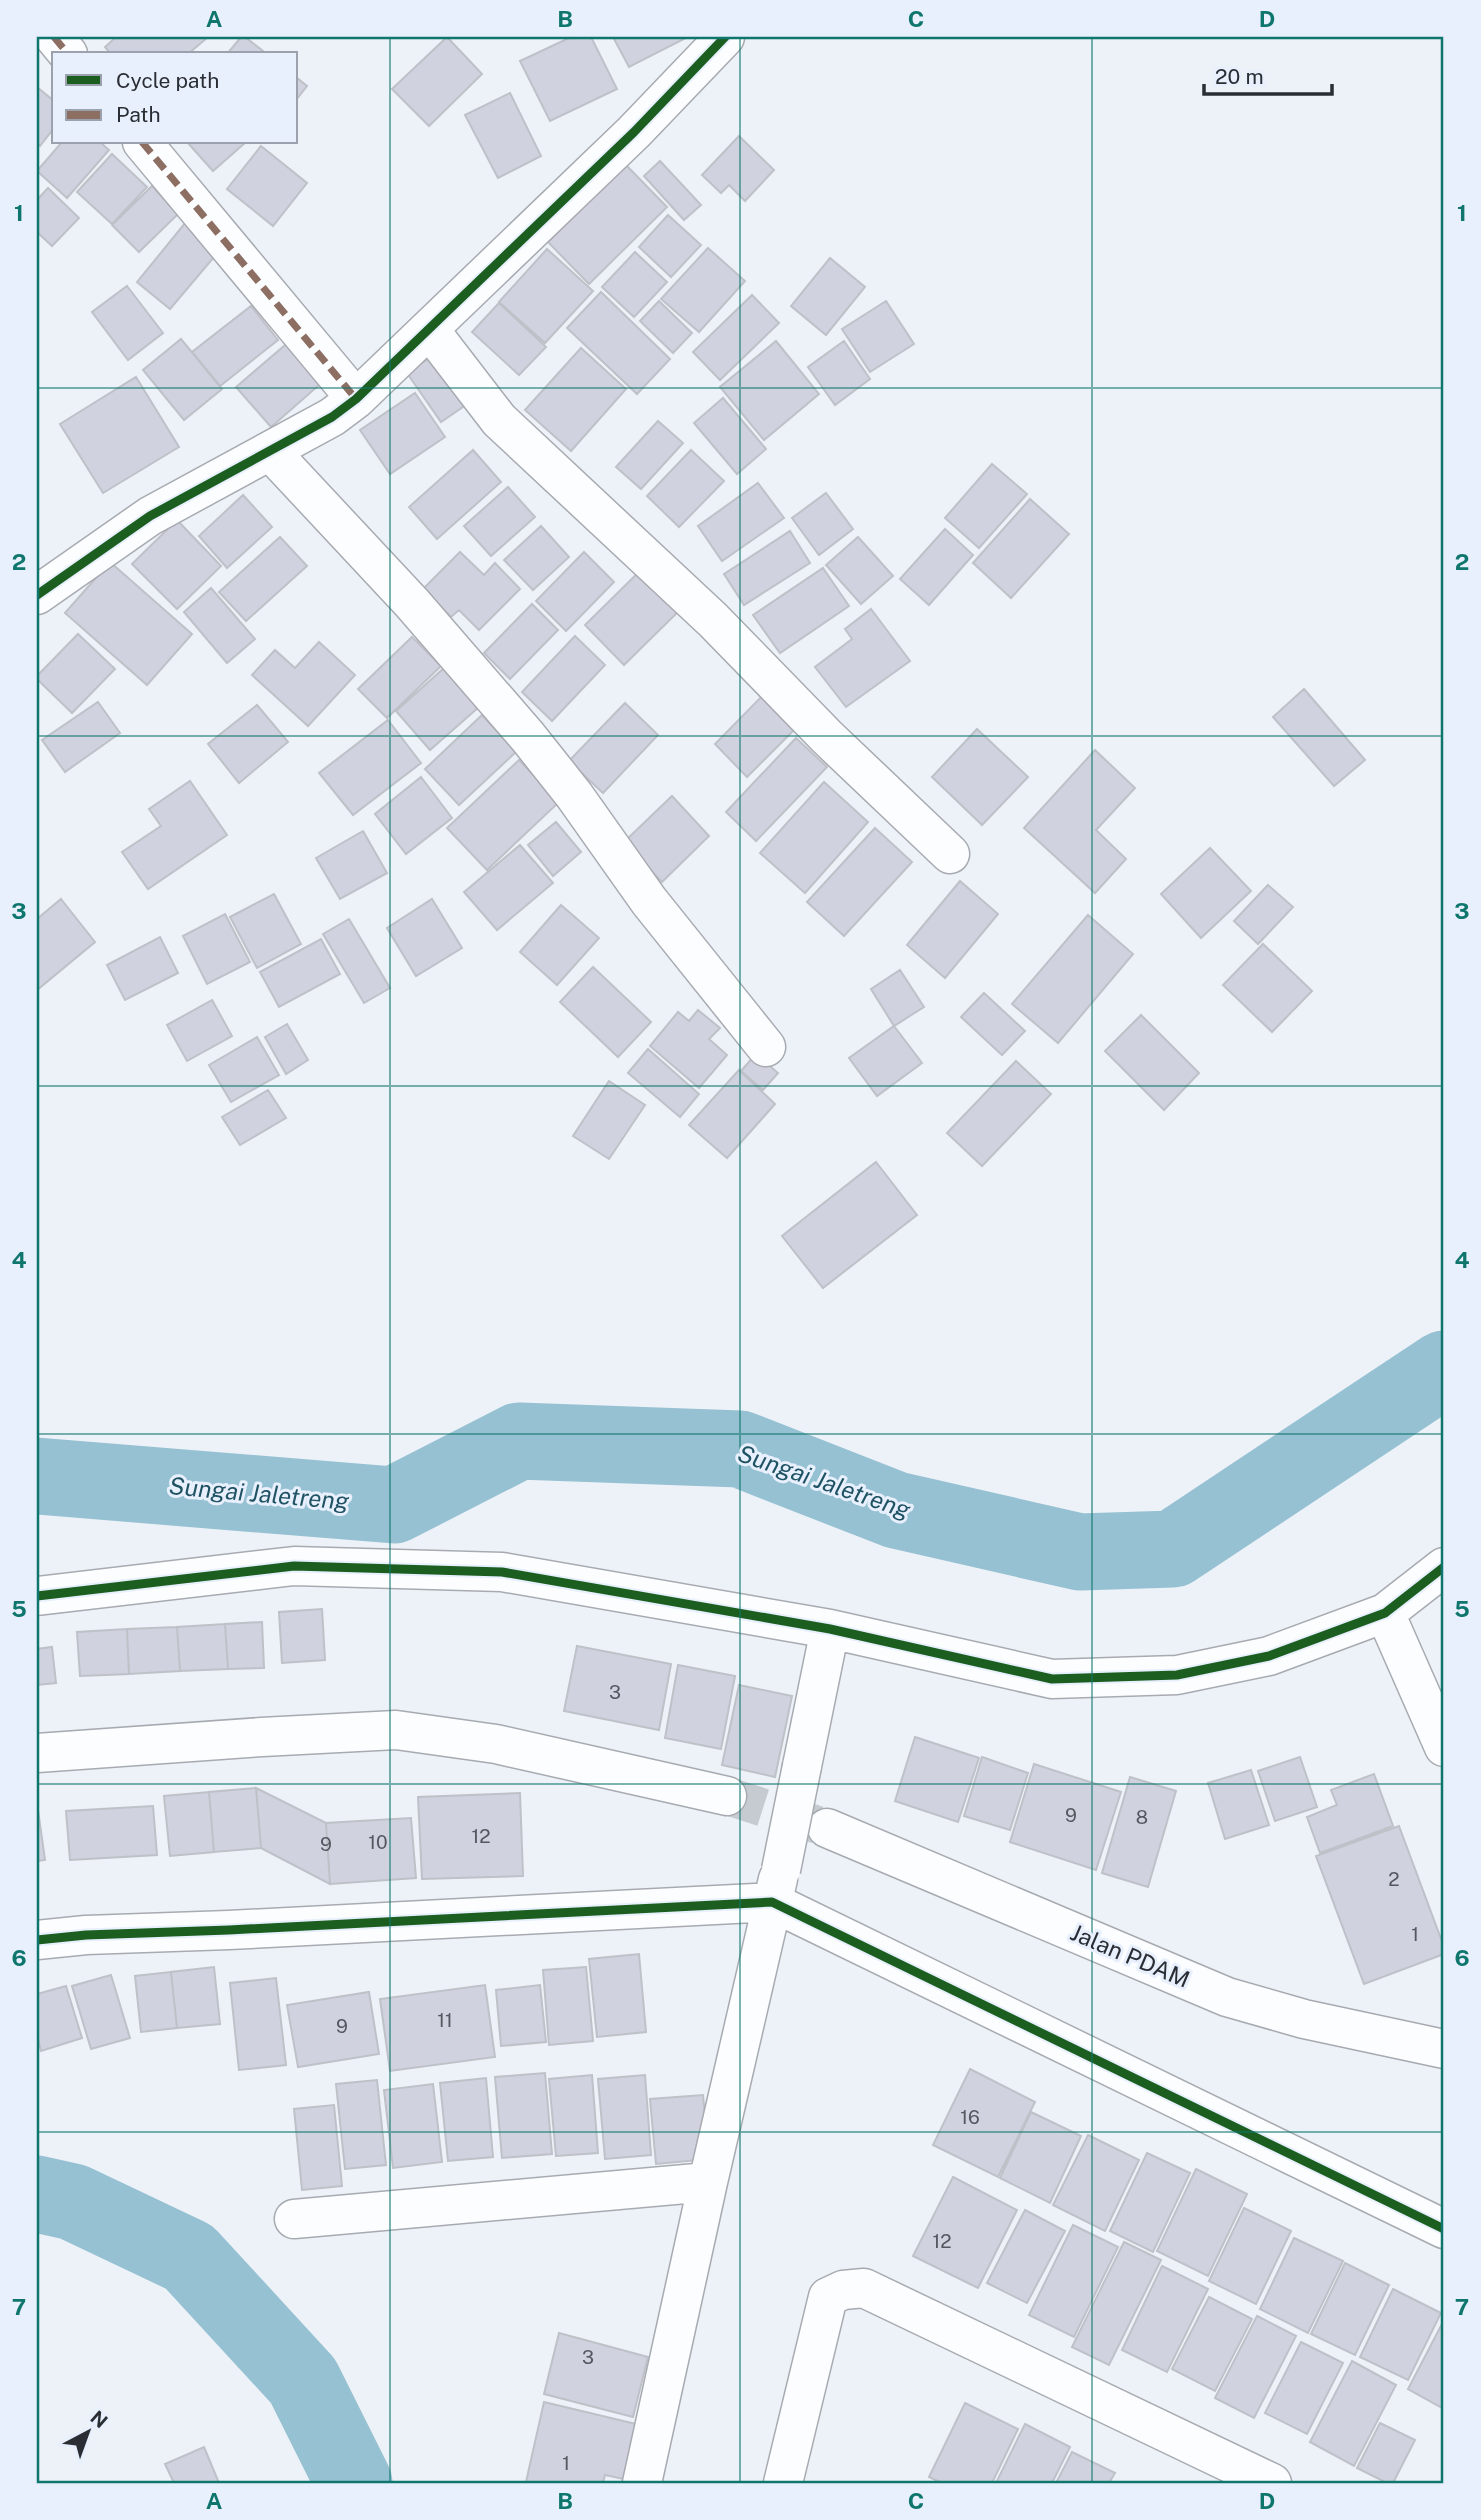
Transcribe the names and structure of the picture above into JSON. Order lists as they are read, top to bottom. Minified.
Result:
{"streets":{"street":["Jalan PDAM"]},"water":["Sungai Jaletreng"],"house_numbers":["3","9","8","12","10","9","2","1","11","9","16","12","3","1"],"legend":["Cycle path","Path"],"scale_bar":"20 m","north":"top right","grid":{"columns":["A","B","C","D"],"rows":["1","2","3","4","5","6","7"]}}
